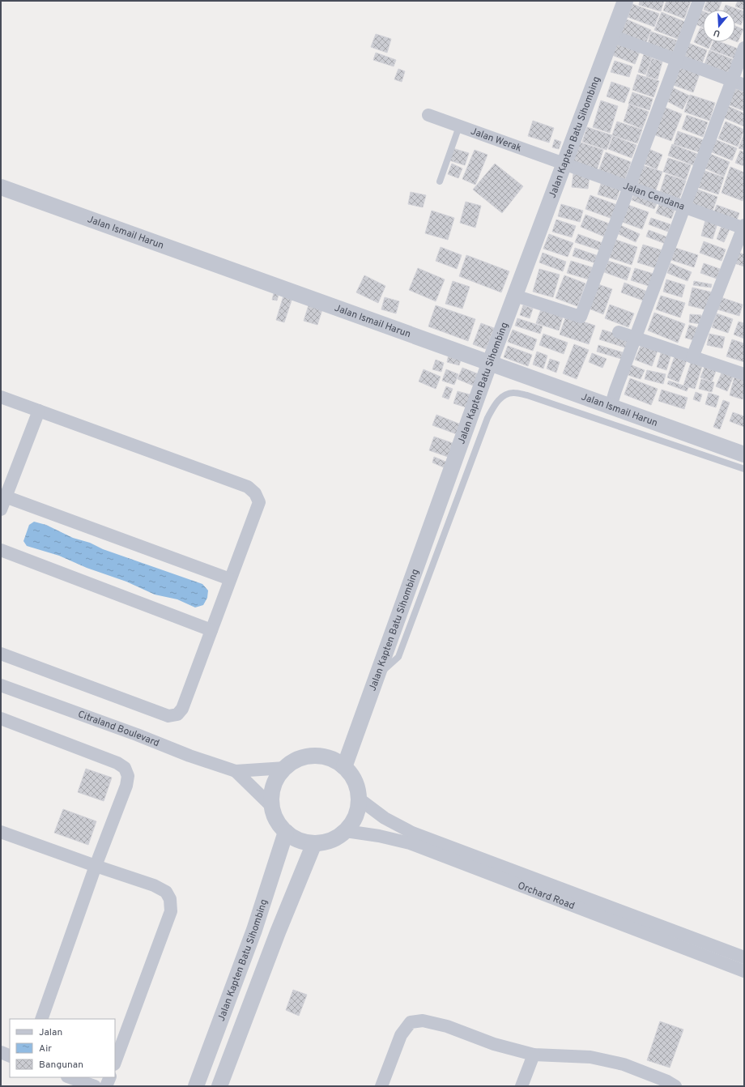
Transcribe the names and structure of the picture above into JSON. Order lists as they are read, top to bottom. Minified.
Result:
{"streets":{"street":["Jalan Kapten Batu Sihombing","Jalan Werak","Jalan Cendana","Jalan Ismail Harun","Citraland Boulevard","Orchard Road"]},"crossings":[["Jalan Kapten Batu Sihombing","Jalan Werak"],["Jalan Kapten Batu Sihombing","Jalan Cendana"],["Jalan Kapten Batu Sihombing","Jalan Ismail Harun"],["Jalan Kapten Batu Sihombing","Citraland Boulevard"],["Jalan Kapten Batu Sihombing","Orchard Road"],["Jalan Werak","Jalan Cendana"],["Citraland Boulevard","Orchard Road"]],"legend":["Jalan","Air","Bangunan"],"north":"bottom"}
